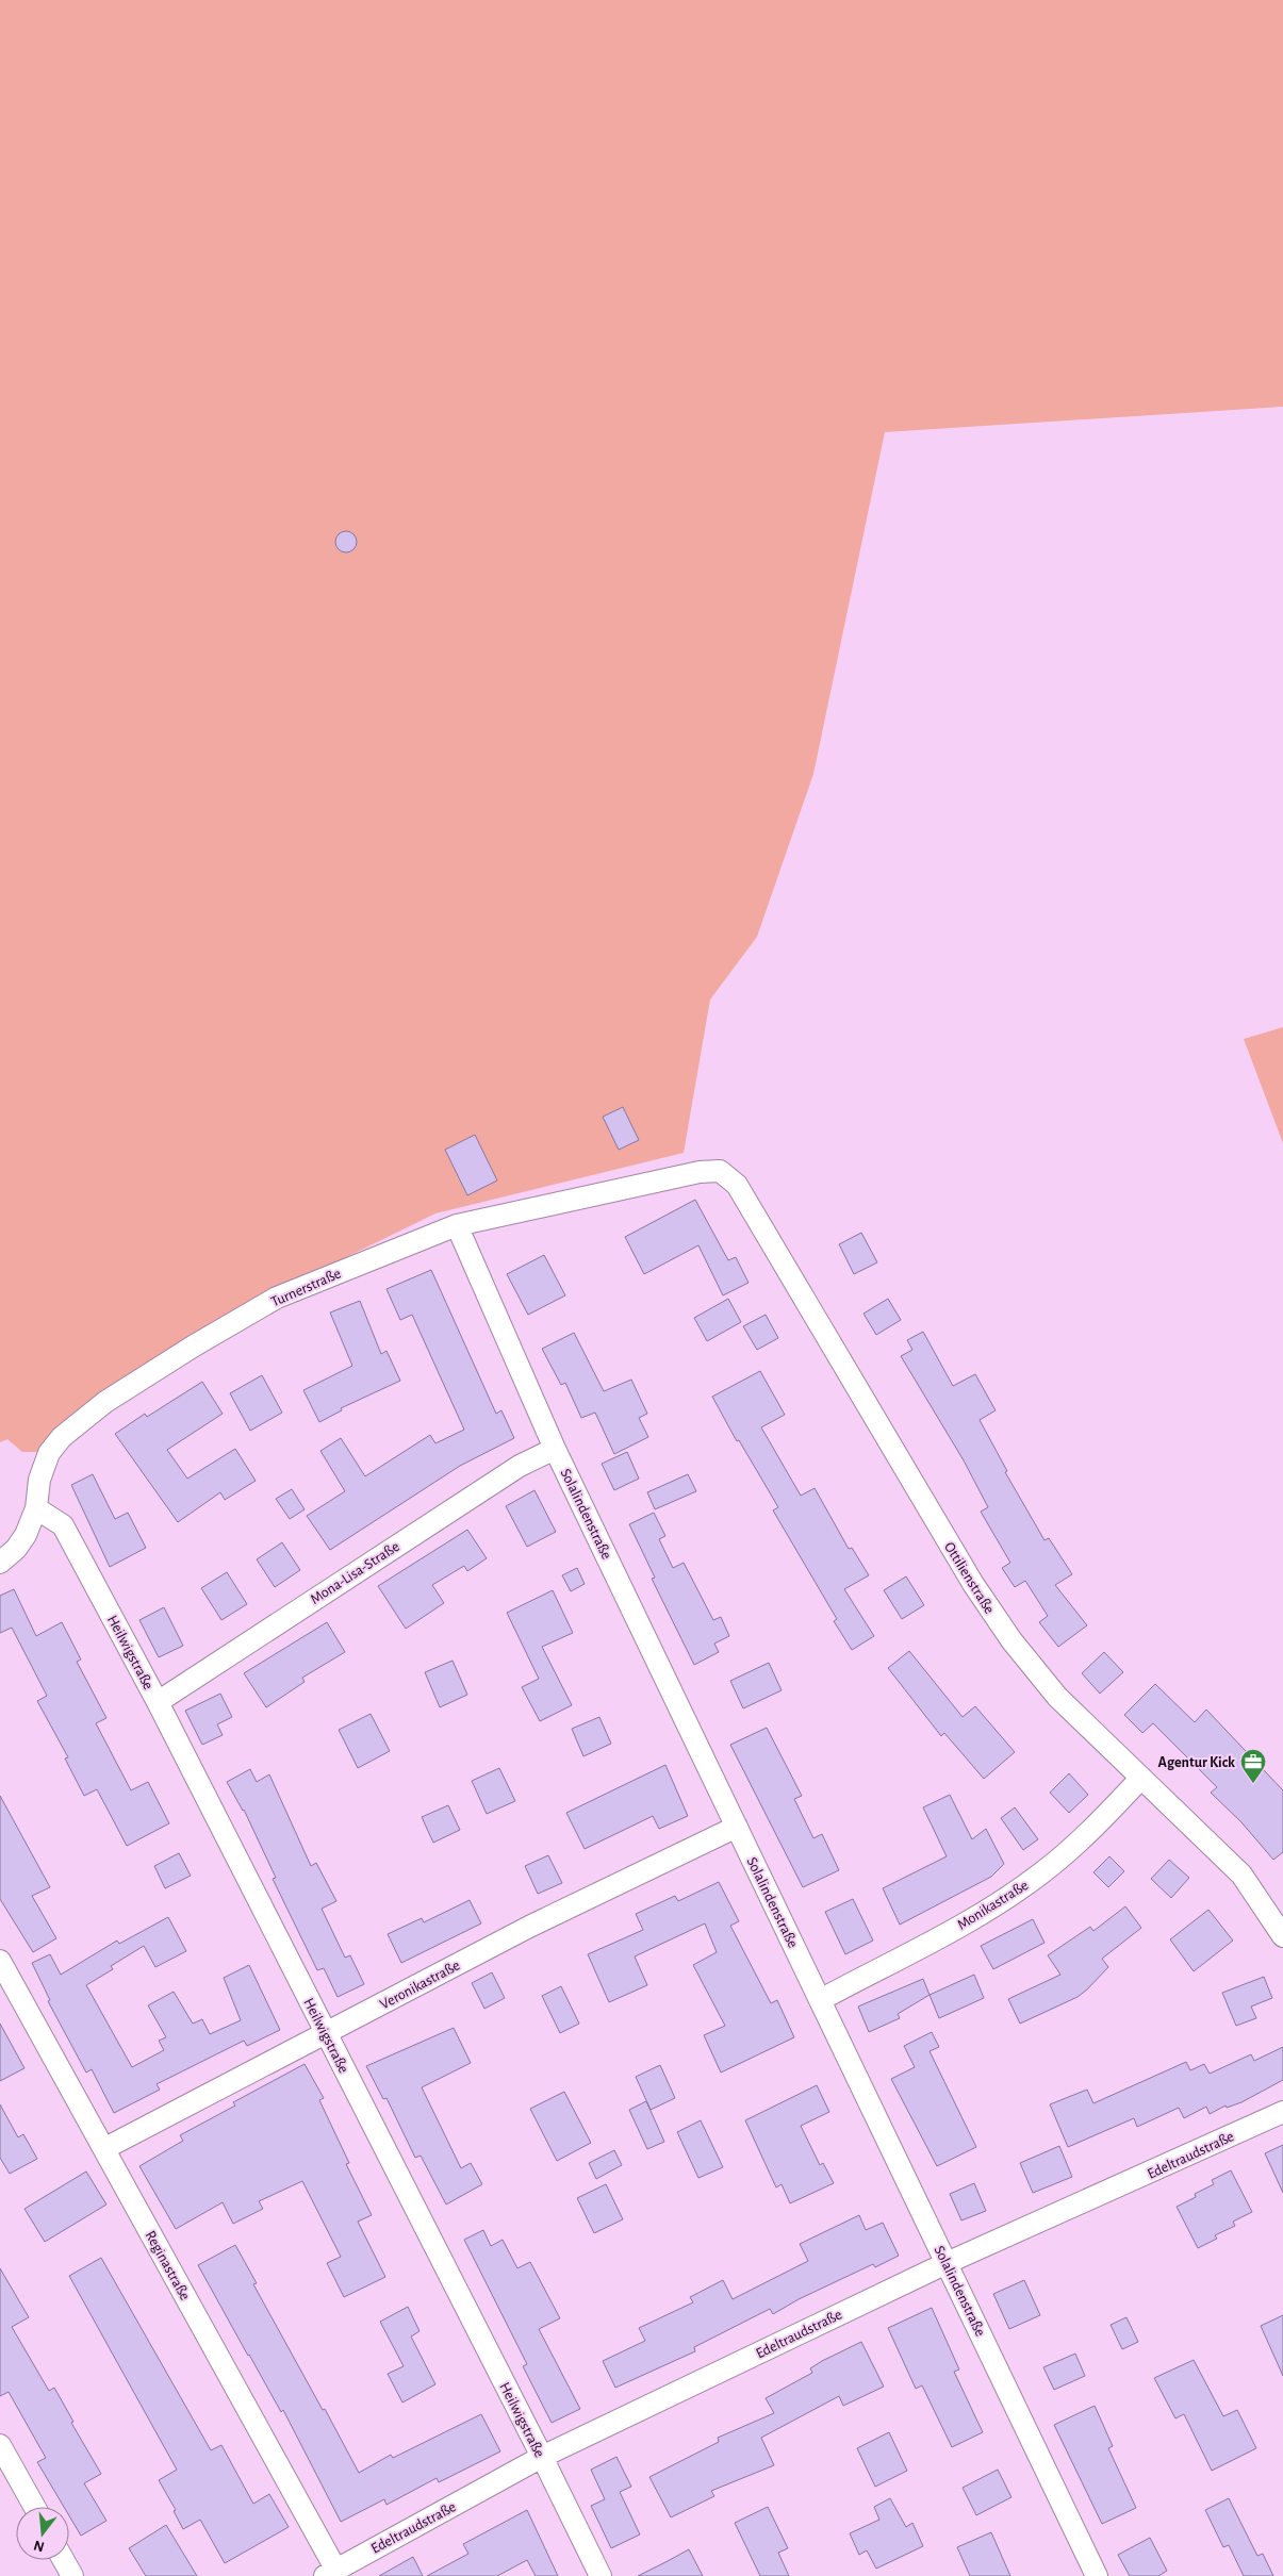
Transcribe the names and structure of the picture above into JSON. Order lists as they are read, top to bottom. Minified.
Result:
{"streets":{"street":["Turnerstraße","Solalindenstraße","Mona-Lisa-Straße","Ottilienstraße","Heilwigstraße","Monikastraße","Veronikastraße","Edeltraudstraße","Reginastraße"]},"crossings":[["Turnerstraße","Solalindenstraße"],["Turnerstraße","Ottilienstraße"],["Turnerstraße","Heilwigstraße"],["Solalindenstraße","Mona-Lisa-Straße"],["Solalindenstraße","Monikastraße"],["Solalindenstraße","Veronikastraße"],["Solalindenstraße","Edeltraudstraße"],["Mona-Lisa-Straße","Heilwigstraße"],["Ottilienstraße","Monikastraße"],["Heilwigstraße","Veronikastraße"],["Heilwigstraße","Edeltraudstraße"],["Veronikastraße","Reginastraße"],["Edeltraudstraße","Reginastraße"]],"places":{"office":["Agentur Kick"]},"north":"bottom"}
